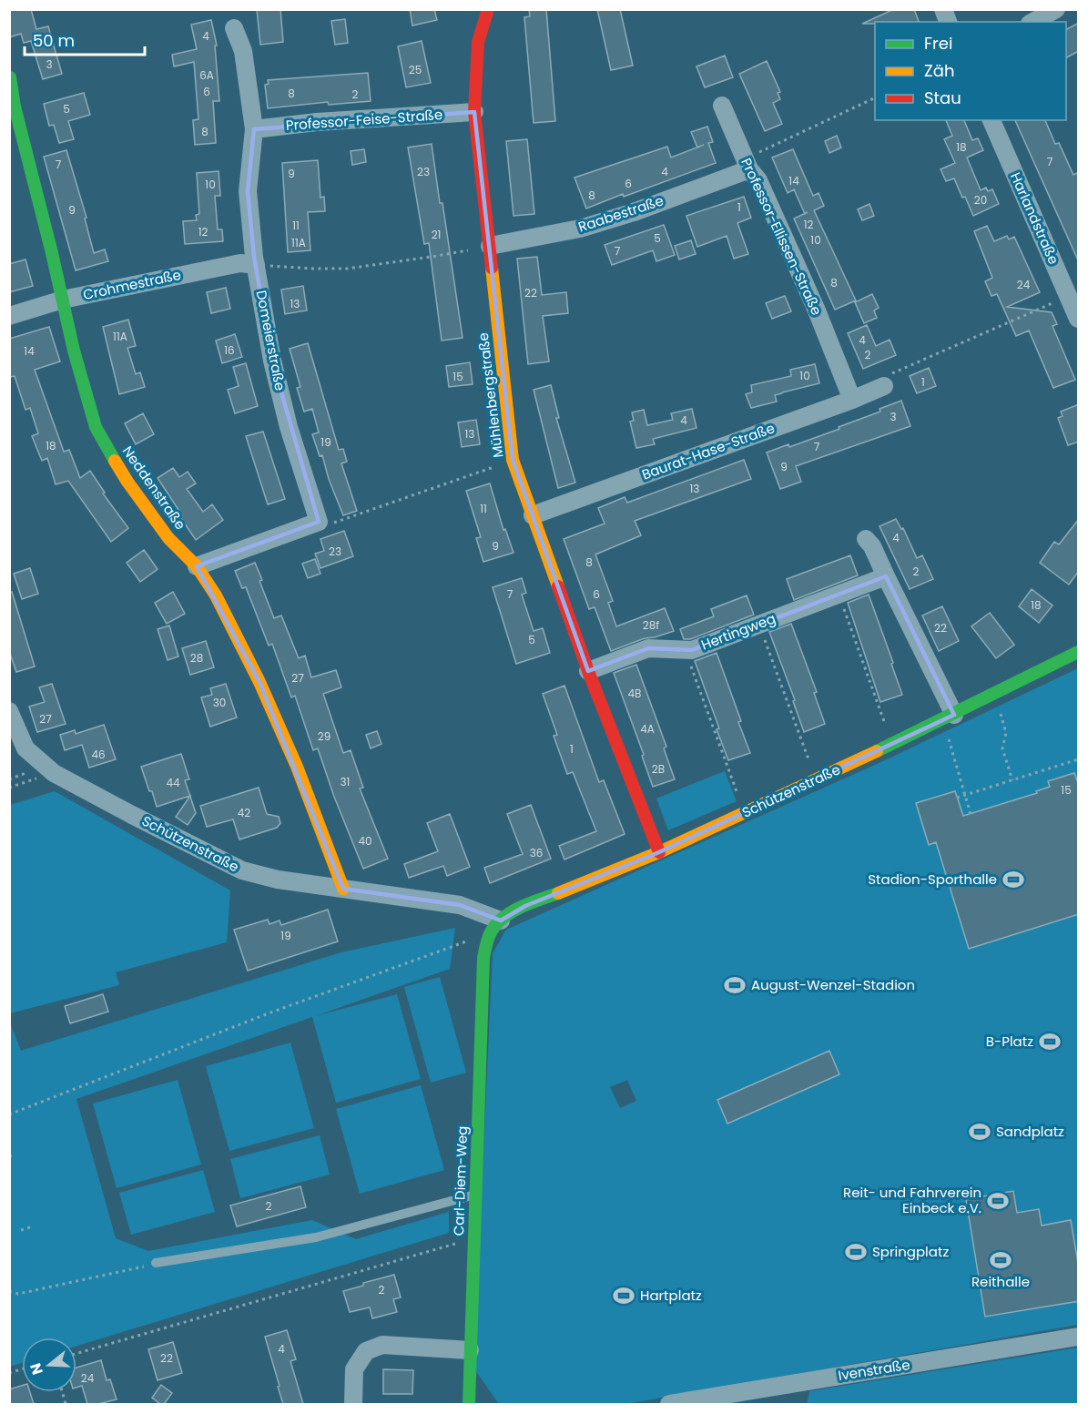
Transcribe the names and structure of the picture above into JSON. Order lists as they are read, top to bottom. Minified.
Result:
{"streets":{"street":["Professor-Feise-Straße","Raabestraße","Harlandstraße","Professor-Ellissen-Straße","Crohmestraße","Domeierstraße","Mühlenbergstraße","Baurat-Hase-Straße","Neddenstraße","Hertingweg","Schützenstraße","Carl-Diem-Weg","Ivenstraße"]},"crossings":[["Professor-Feise-Straße","Domeierstraße"],["Professor-Feise-Straße","Mühlenbergstraße"],["Raabestraße","Professor-Ellissen-Straße"],["Raabestraße","Mühlenbergstraße"],["Professor-Ellissen-Straße","Baurat-Hase-Straße"],["Crohmestraße","Domeierstraße"],["Crohmestraße","Neddenstraße"],["Mühlenbergstraße","Baurat-Hase-Straße"],["Mühlenbergstraße","Hertingweg"],["Mühlenbergstraße","Schützenstraße"],["Neddenstraße","Schützenstraße"],["Schützenstraße","Carl-Diem-Weg"]],"places":{"sports":["Stadion-Sporthalle","August-Wenzel-Stadion","B-Platz","Sandplatz","Reit- und Fahrverein Einbeck e.V.","Springplatz","Reithalle","Hartplatz"]},"house_numbers":["4","3","25","6A","6","8","2","5","8","18","7","7","23","4","9","14","6","10","8","20","1","9","12","11","12","21","5","10","11A","7","8","24","22","13","11A","4","16","14","2","10","15","1","3","4","13","19","18","7","9","13","11","4","9","23","8","2","7","6","18","28f","22","5","28","27","4B","30","27","4A","29","1","46","2B","31","44","15","42","40","36","19","2","2","4","22","24"],"legend":["Frei","Zäh","Stau"],"scale_bar":"50 m","north":"left"}
